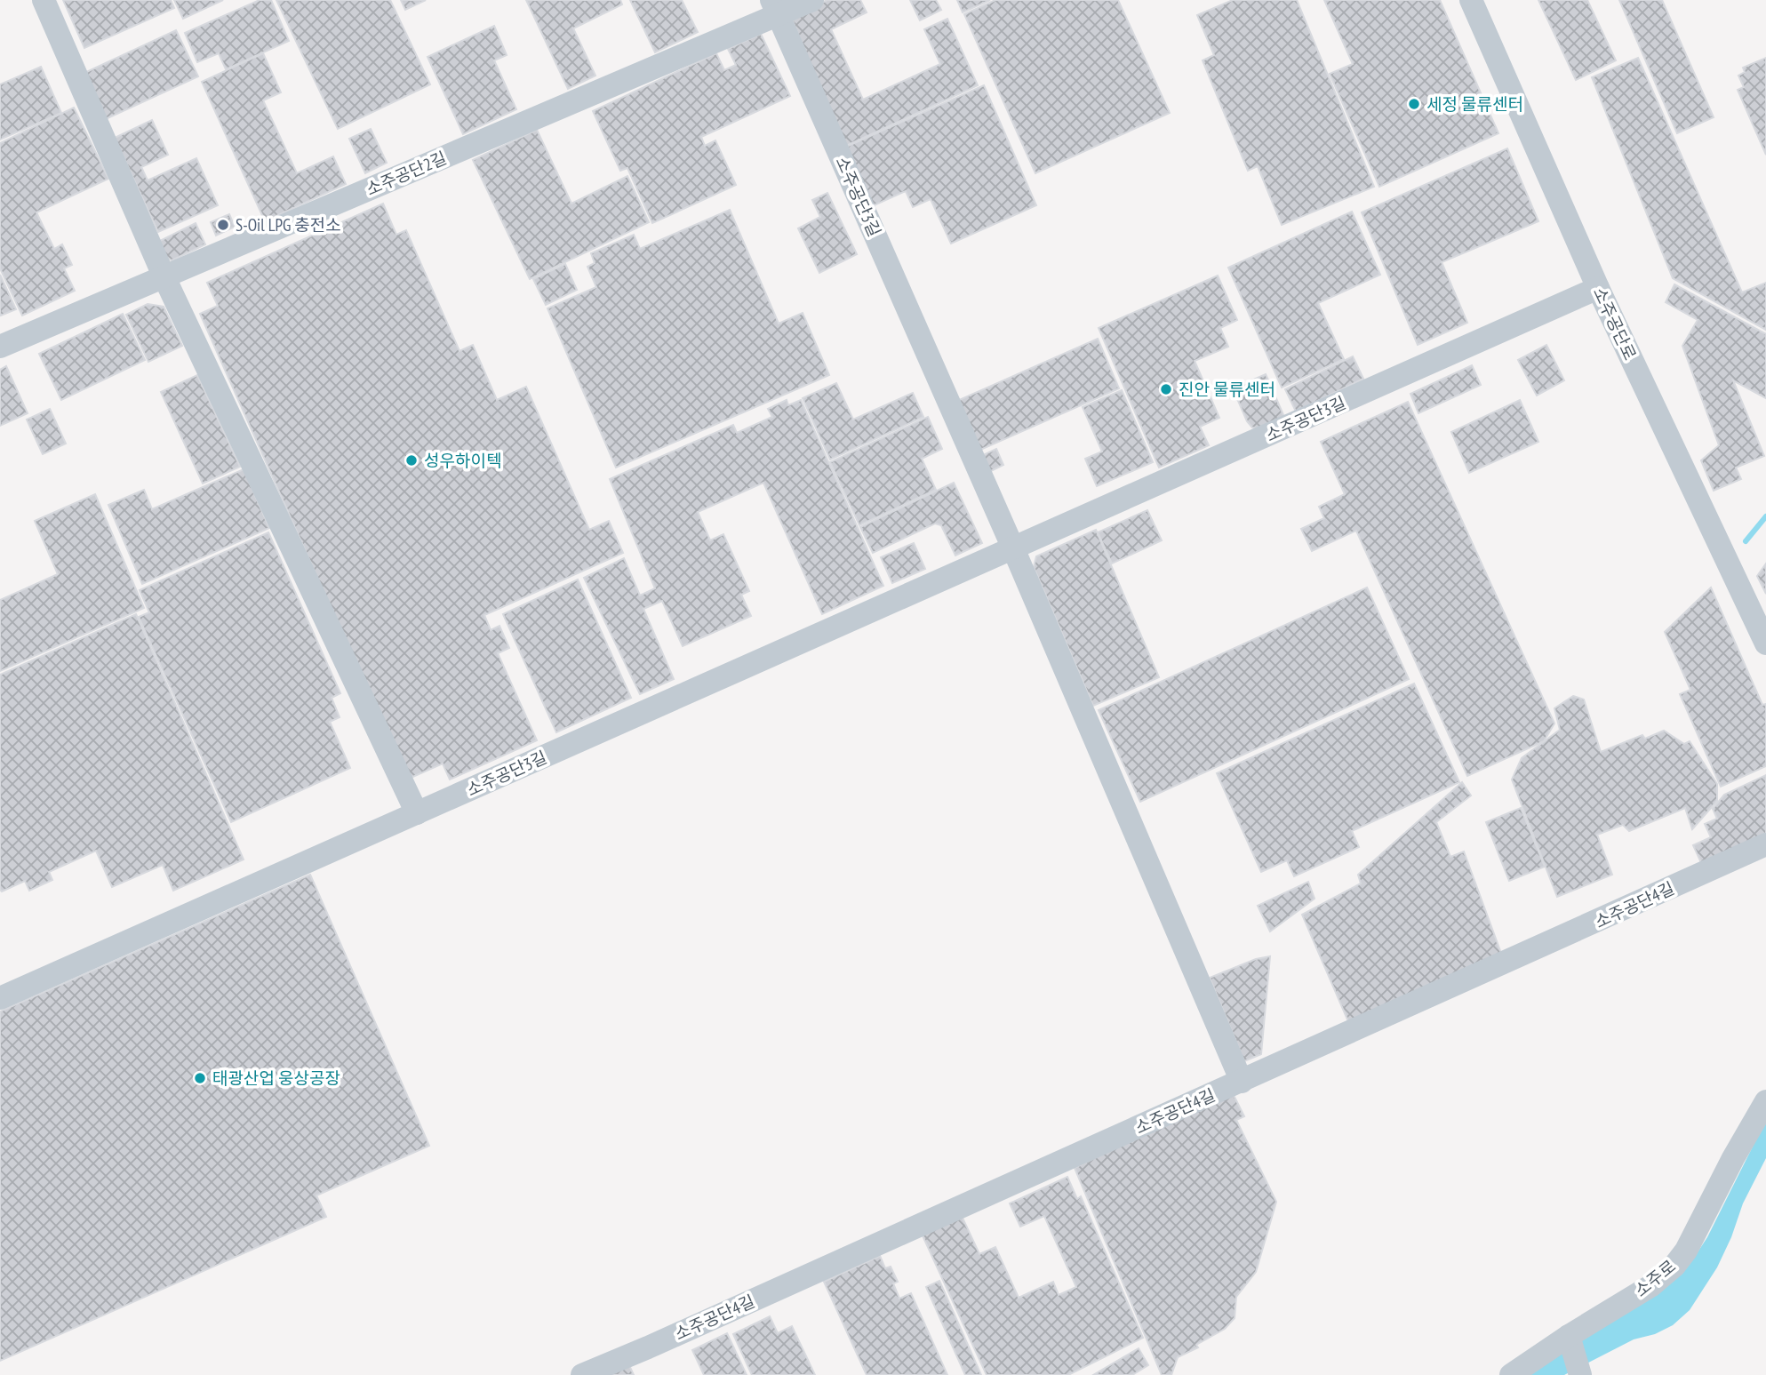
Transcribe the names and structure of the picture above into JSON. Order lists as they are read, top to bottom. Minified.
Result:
{"streets":{"street":["소주공단2길","소주공단3길","소주공단로","소주공단4길","소주로"]},"crossings":[["소주공단2길","소주공단3길"],["소주공단3길","소주공단로"]],"places":["세정 물류센터","S-Oil LPG 충전소","진안 물류센터","성우하이텍","태광산업 웅상공장"]}
